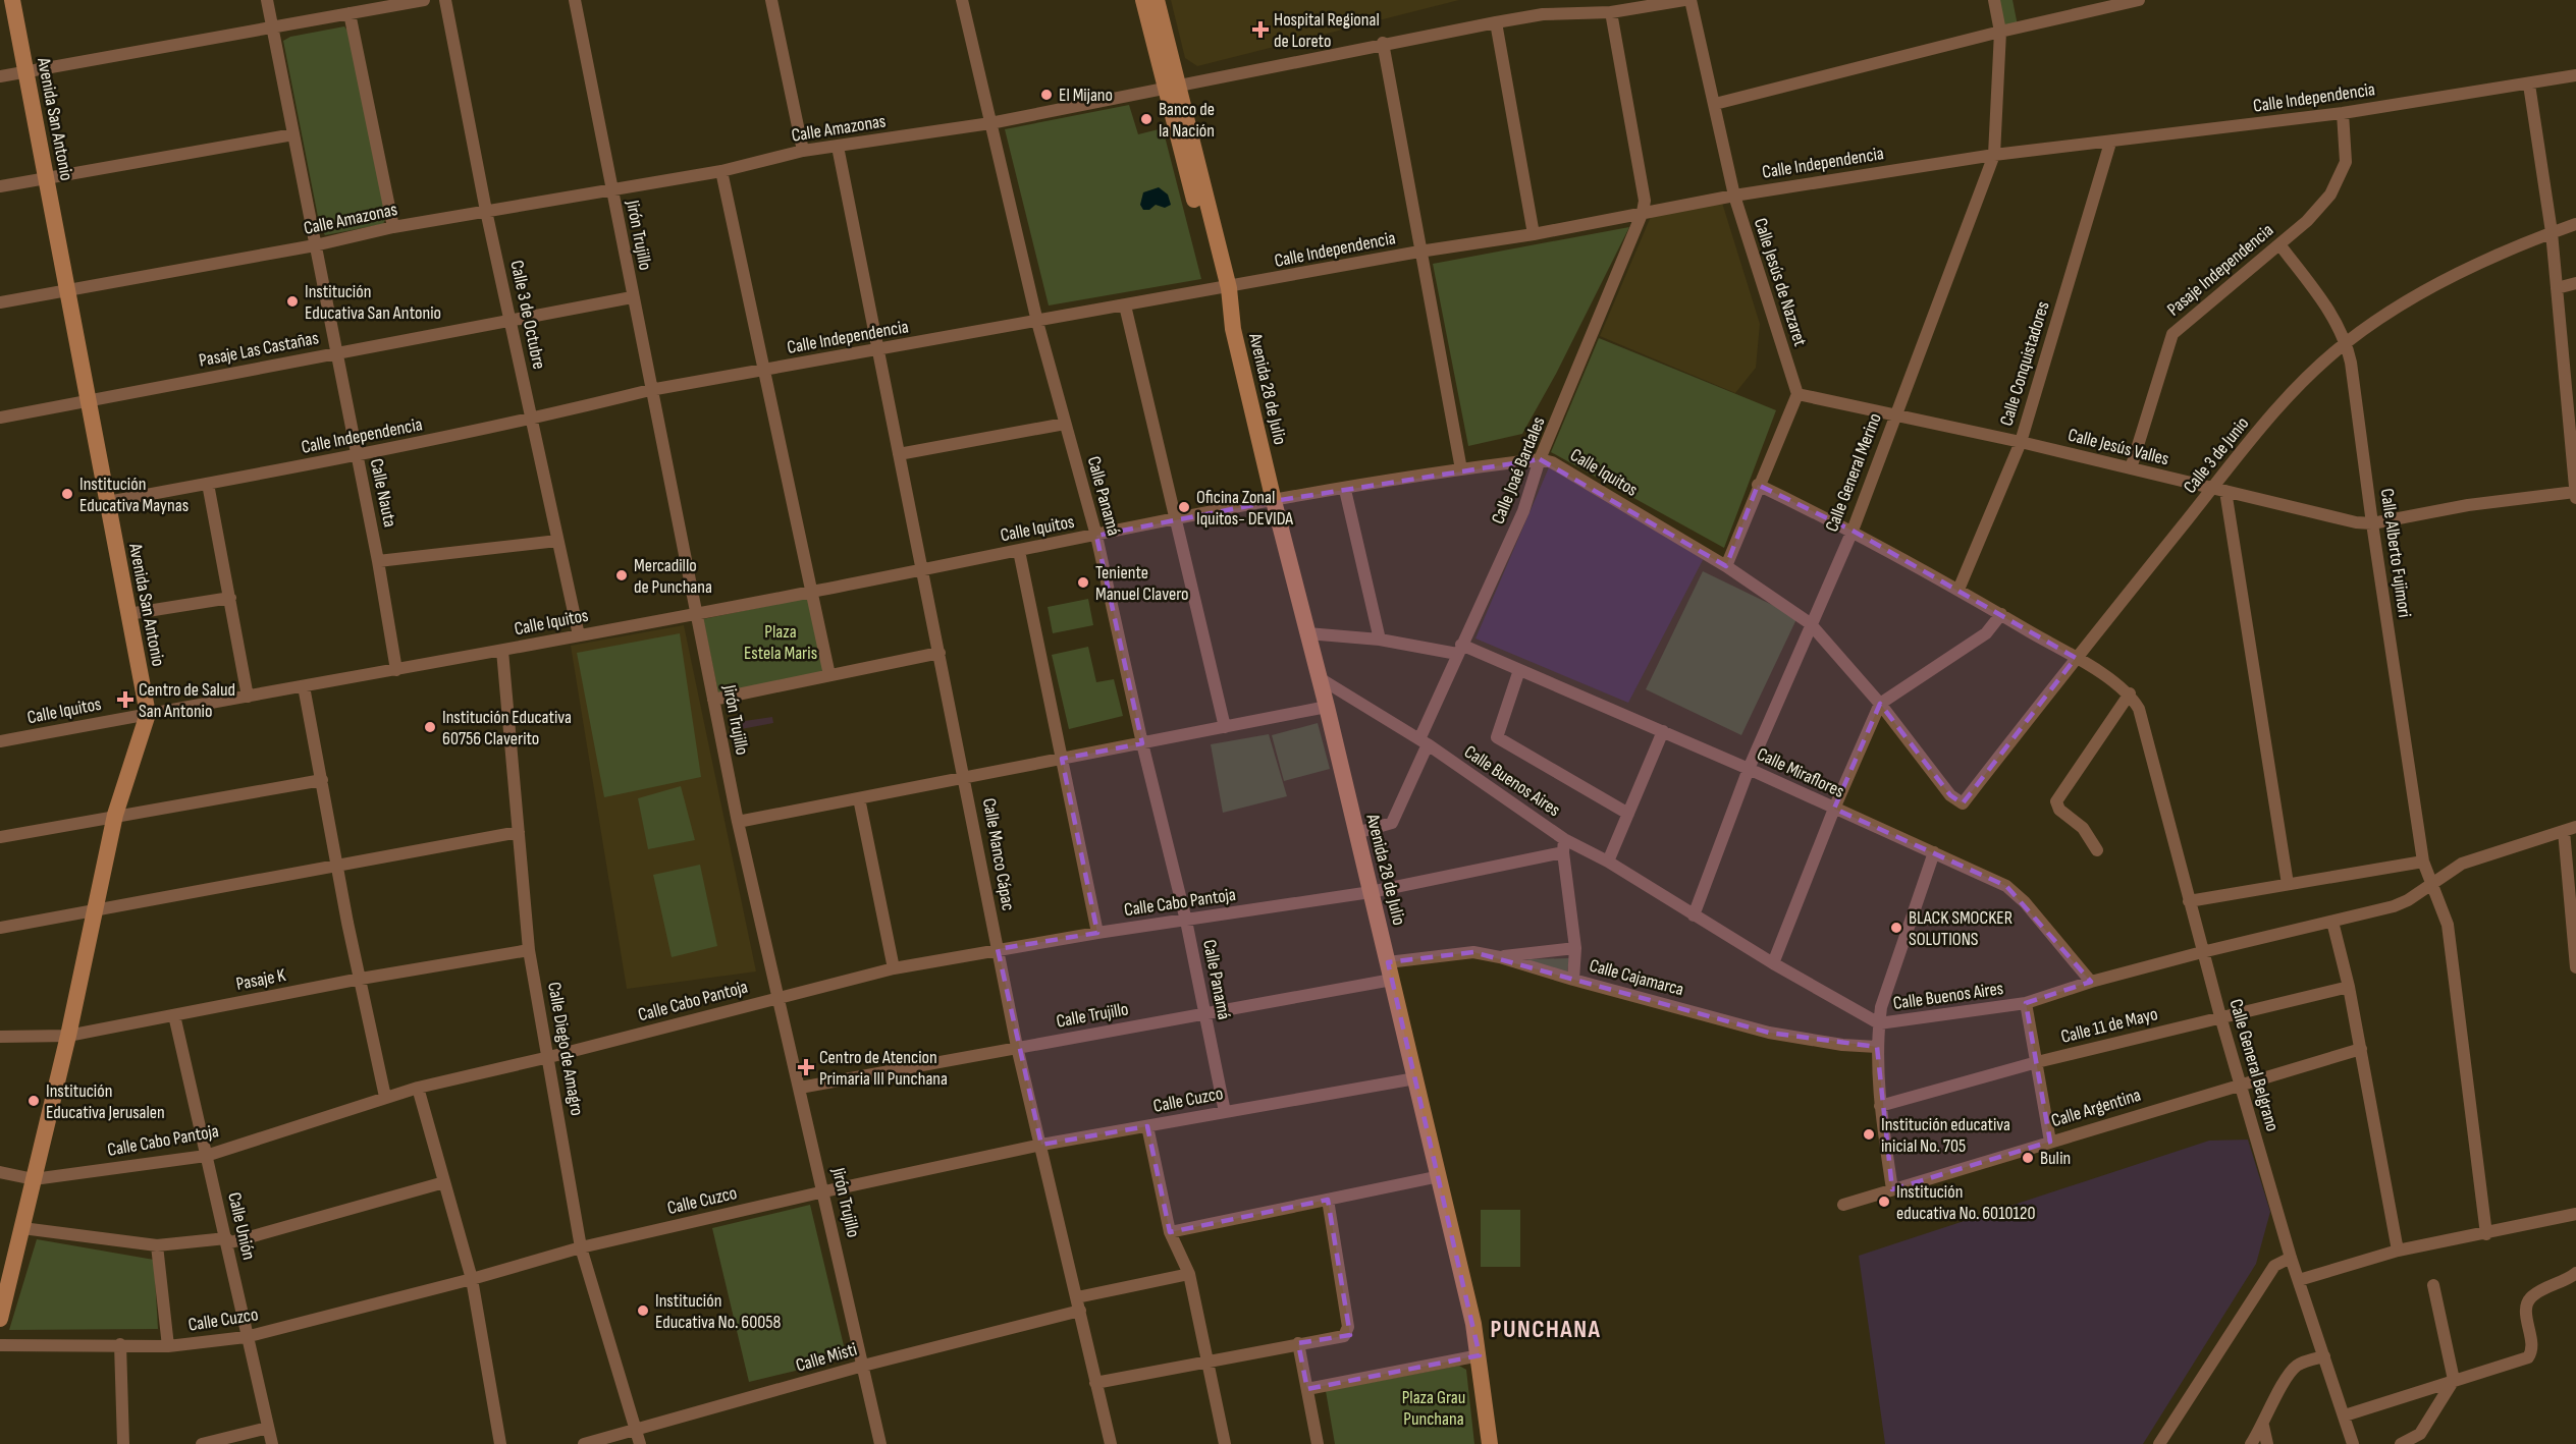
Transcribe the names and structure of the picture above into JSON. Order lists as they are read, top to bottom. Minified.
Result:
{"streets":{"main road":["Avenida San Antonio","Avenida 28 de Julio"],"street":["Calle Independencia","Calle Amazonas","Jirón Trujillo","Pasaje Independencia","Calle Jesús de Nazaret","Calle 3 de Octubre","Pasaje Las Castañas","Calle Conquistadores","Calle Jesús Valles","Calle 3 de Junio","Calle Joaé Bardales","Calle Iquitos","Calle General Merino","Calle Nauta","Calle Panamá","Calle Alberto Fujimori","Calle Miraflores","Calle Buenos Aires","Calle Manco Cápac","Calle Cabo Pantoja","Calle Cajamarca","Pasaje K","Calle Trujillo","Calle 11 de Mayo","Calle Diego de Amagro","Calle General Belgrano","Calle Cuzco","Calle Argentina","Calle Unión","Calle Misti"]},"crossings":[["Calle Independencia","Avenida San Antonio"],["Calle Independencia","Jirón Trujillo"],["Calle Independencia","Pasaje Independencia"],["Calle Independencia","Calle Jesús de Nazaret"],["Calle Independencia","Calle 3 de Octubre"],["Calle Independencia","Calle Conquistadores"],["Calle Independencia","Avenida 28 de Julio"],["Calle Independencia","Calle Joaé Bardales"],["Calle Independencia","Calle General Merino"],["Calle Independencia","Calle Nauta"],["Calle Independencia","Calle Panamá"],["Calle Independencia","Calle Manco Cápac"],["Avenida San Antonio","Calle Amazonas"],["Avenida San Antonio","Pasaje Las Castañas"],["Avenida San Antonio","Calle Iquitos"],["Avenida San Antonio","Calle Cabo Pantoja"],["Avenida San Antonio","Pasaje K"],["Calle Amazonas","Jirón Trujillo"],["Calle Amazonas","Calle 3 de Octubre"],["Calle Amazonas","Avenida 28 de Julio"],["Calle Amazonas","Calle Nauta"],["Calle Amazonas","Calle Panamá"],["Calle Amazonas","Calle Manco Cápac"],["Jirón Trujillo","Pasaje Las Castañas"],["Jirón Trujillo","Calle Iquitos"],["Jirón Trujillo","Calle Cabo Pantoja"],["Jirón Trujillo","Calle Trujillo"],["Jirón Trujillo","Calle Cuzco"],["Jirón Trujillo","Calle Misti"],["Pasaje Independencia","Calle Jesús Valles"],["Pasaje Independencia","Calle Alberto Fujimori"],["Calle Jesús de Nazaret","Calle Jesús Valles"],["Calle 3 de Octubre","Pasaje Las Castañas"],["Calle 3 de Octubre","Calle Iquitos"],["Pasaje Las Castañas","Calle Nauta"],["Calle Conquistadores","Calle Jesús Valles"],["Avenida 28 de Julio","Calle Joaé Bardales"],["Avenida 28 de Julio","Calle Iquitos"],["Avenida 28 de Julio","Calle Miraflores"],["Avenida 28 de Julio","Calle Buenos Aires"],["Avenida 28 de Julio","Calle Cabo Pantoja"],["Avenida 28 de Julio","Calle Cajamarca"],["Avenida 28 de Julio","Calle Trujillo"],["Avenida 28 de Julio","Calle Cuzco"],["Calle Jesús Valles","Calle 3 de Junio"],["Calle Jesús Valles","Calle General Merino"],["Calle Jesús Valles","Calle Alberto Fujimori"],["Calle 3 de Junio","Calle Iquitos"],["Calle 3 de Junio","Calle Alberto Fujimori"],["Calle Joaé Bardales","Calle Iquitos"],["Calle Joaé Bardales","Calle Miraflores"],["Calle Joaé Bardales","Calle Buenos Aires"],["Calle Iquitos","Calle General Merino"],["Calle Iquitos","Calle Nauta"],["Calle Iquitos","Calle Panamá"],["Calle Iquitos","Calle Manco Cápac"],["Calle Iquitos","Calle Diego de Amagro"],["Calle General Merino","Calle Miraflores"],["Calle General Merino","Calle Buenos Aires"],["Calle Panamá","Calle Cabo Pantoja"],["Calle Panamá","Calle Trujillo"],["Calle Panamá","Calle Cuzco"],["Calle Alberto Fujimori","Calle Buenos Aires"],["Calle Miraflores","Calle Buenos Aires"],["Calle Buenos Aires","Calle General Belgrano"],["Calle Manco Cápac","Calle Cabo Pantoja"],["Calle Manco Cápac","Calle Trujillo"],["Calle Manco Cápac","Calle Cuzco"],["Calle Manco Cápac","Calle Misti"],["Calle Cabo Pantoja","Calle Diego de Amagro"],["Calle Cabo Pantoja","Calle Unión"],["Calle Cajamarca","Calle Trujillo"],["Pasaje K","Calle Diego de Amagro"],["Pasaje K","Calle Unión"],["Calle 11 de Mayo","Calle General Belgrano"],["Calle Diego de Amagro","Calle Cuzco"],["Calle Diego de Amagro","Calle Misti"],["Calle General Belgrano","Calle Argentina"],["Calle Cuzco","Calle Unión"]],"districts":["PUNCHANA"],"parks":["Plaza Estela Maris","Plaza Grau Punchana"],"places":{"health":["Hospital Regional de Loreto","Centro de Salud San Antonio","Centro de Atencion Primaria III Punchana"],"other":["El Mijano","Banco de la Nación","Institución Educativa San Antonio","Institución Educativa Maynas","Oficina Zonal Iquitos- DEVIDA","Mercadillo de Punchana","Teniente Manuel Clavero","Institución Educativa 60756 Claverito","BLACK SMOCKER SOLUTIONS","Institución Educativa Jerusalen","Institución educativa inicial No. 705","Bulin","Institución educativa No. 6010120","Institución Educativa No. 60058"]}}
